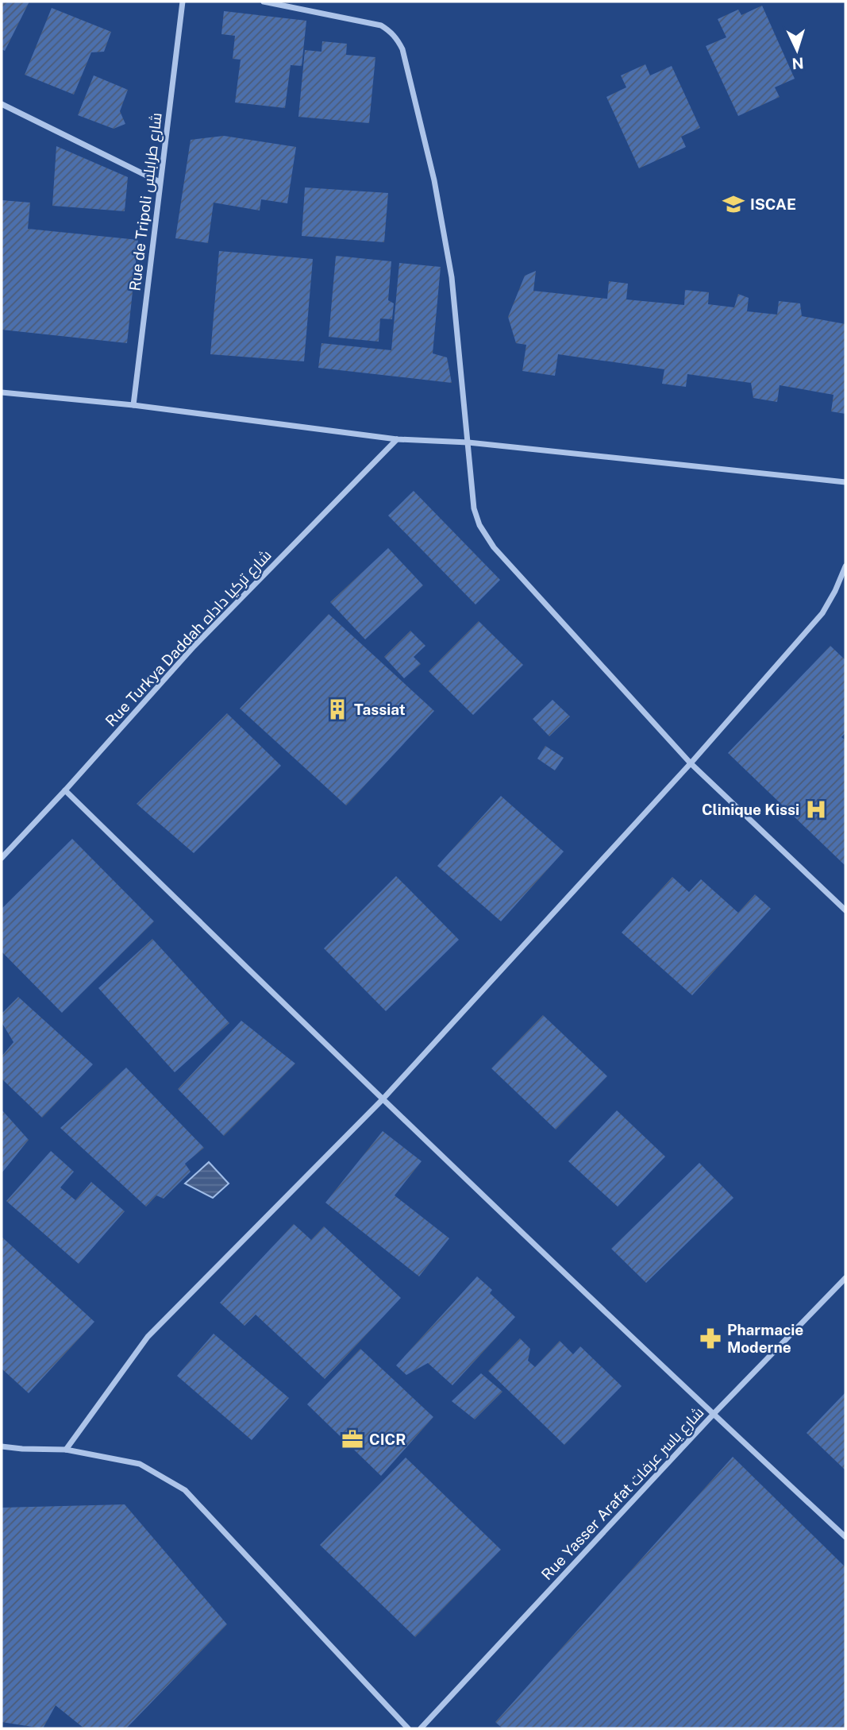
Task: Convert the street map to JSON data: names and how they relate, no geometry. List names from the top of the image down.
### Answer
{
  "streets": {
    "street": ["Rue de Tripoli شارع طرابلس", "Rue Turkya Daddah شارع تركيا داداه", "Rue Yasser Arafat شارع ياسر عرفات"]
  },
  "places": {
    "school or university": ["ISCAE"],
    "building": ["Tassiat"],
    "hospital": ["Clinique Kissi"],
    "pharmacy": ["Pharmacie Moderne"],
    "office": ["CICR"]
  },
  "north": "bottom"
}
